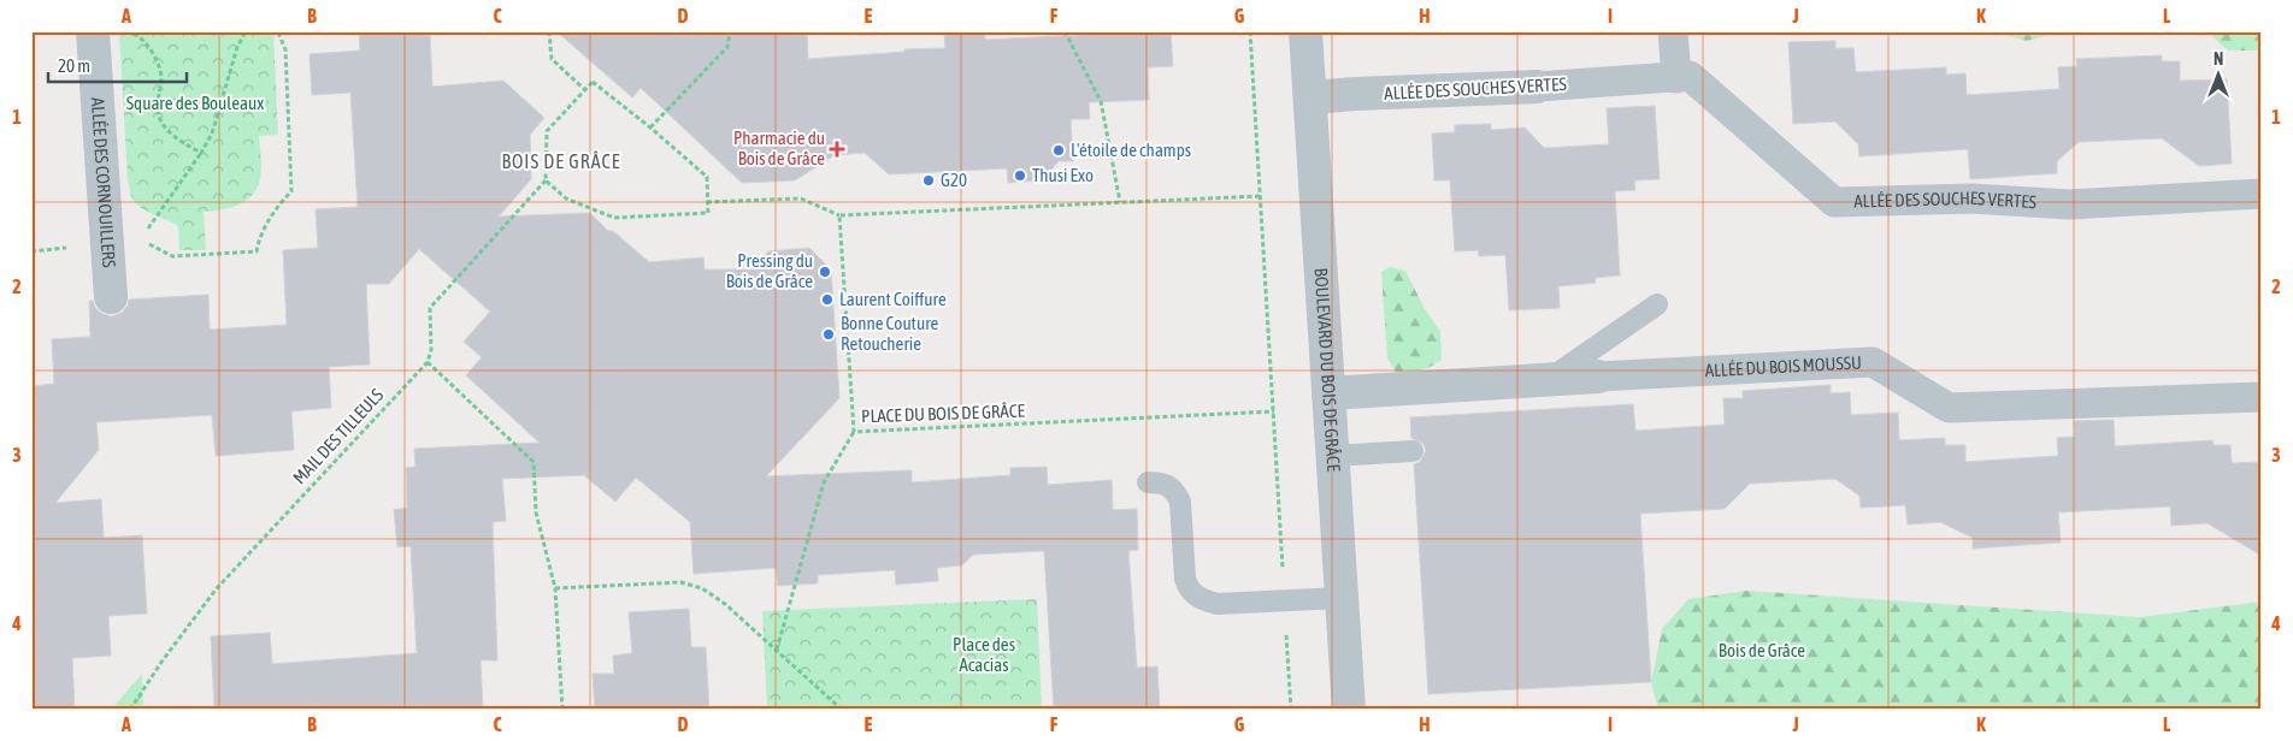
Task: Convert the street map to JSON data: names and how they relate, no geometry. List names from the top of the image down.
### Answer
{
  "streets": {
    "street": [
      "ALLÉE DES SOUCHES VERTES",
      "ALLÉE DES CORNOUILLERS",
      "ALLÉE DU BOIS MOUSSU",
      "BOULEVARD DU BOIS DE GRÂCE"
    ],
    "path": ["PLACE DU BOIS DE GRÂCE", "MAIL DES TILLEULS"]
  },
  "crossings": [
    ["ALLÉE DES SOUCHES VERTES", "BOULEVARD DU BOIS DE GRÂCE"],
    ["ALLÉE DU BOIS MOUSSU", "BOULEVARD DU BOIS DE GRÂCE"]
  ],
  "districts": ["BOIS DE GRÂCE"],
  "parks": ["Square des Bouleaux", "Place des Acacias", "Bois de Grâce"],
  "places": {
    "health": ["Pharmacie du Bois de Grâce"],
    "other": [
      "L'étoile de champs",
      "Thusi Exo",
      "G20",
      "Pressing du Bois de Grâce",
      "Laurent Coiffure",
      "Bonne Couture Retoucherie"
    ]
  },
  "scale_bar": "20 m",
  "north": "top",
  "grid": {
    "columns": [
      "A",
      "B",
      "C",
      "D",
      "E",
      "F",
      "G",
      "H",
      "I",
      "J",
      "K",
      "L"
    ],
    "rows": [
      "1",
      "2",
      "3",
      "4"
    ]
  }
}
